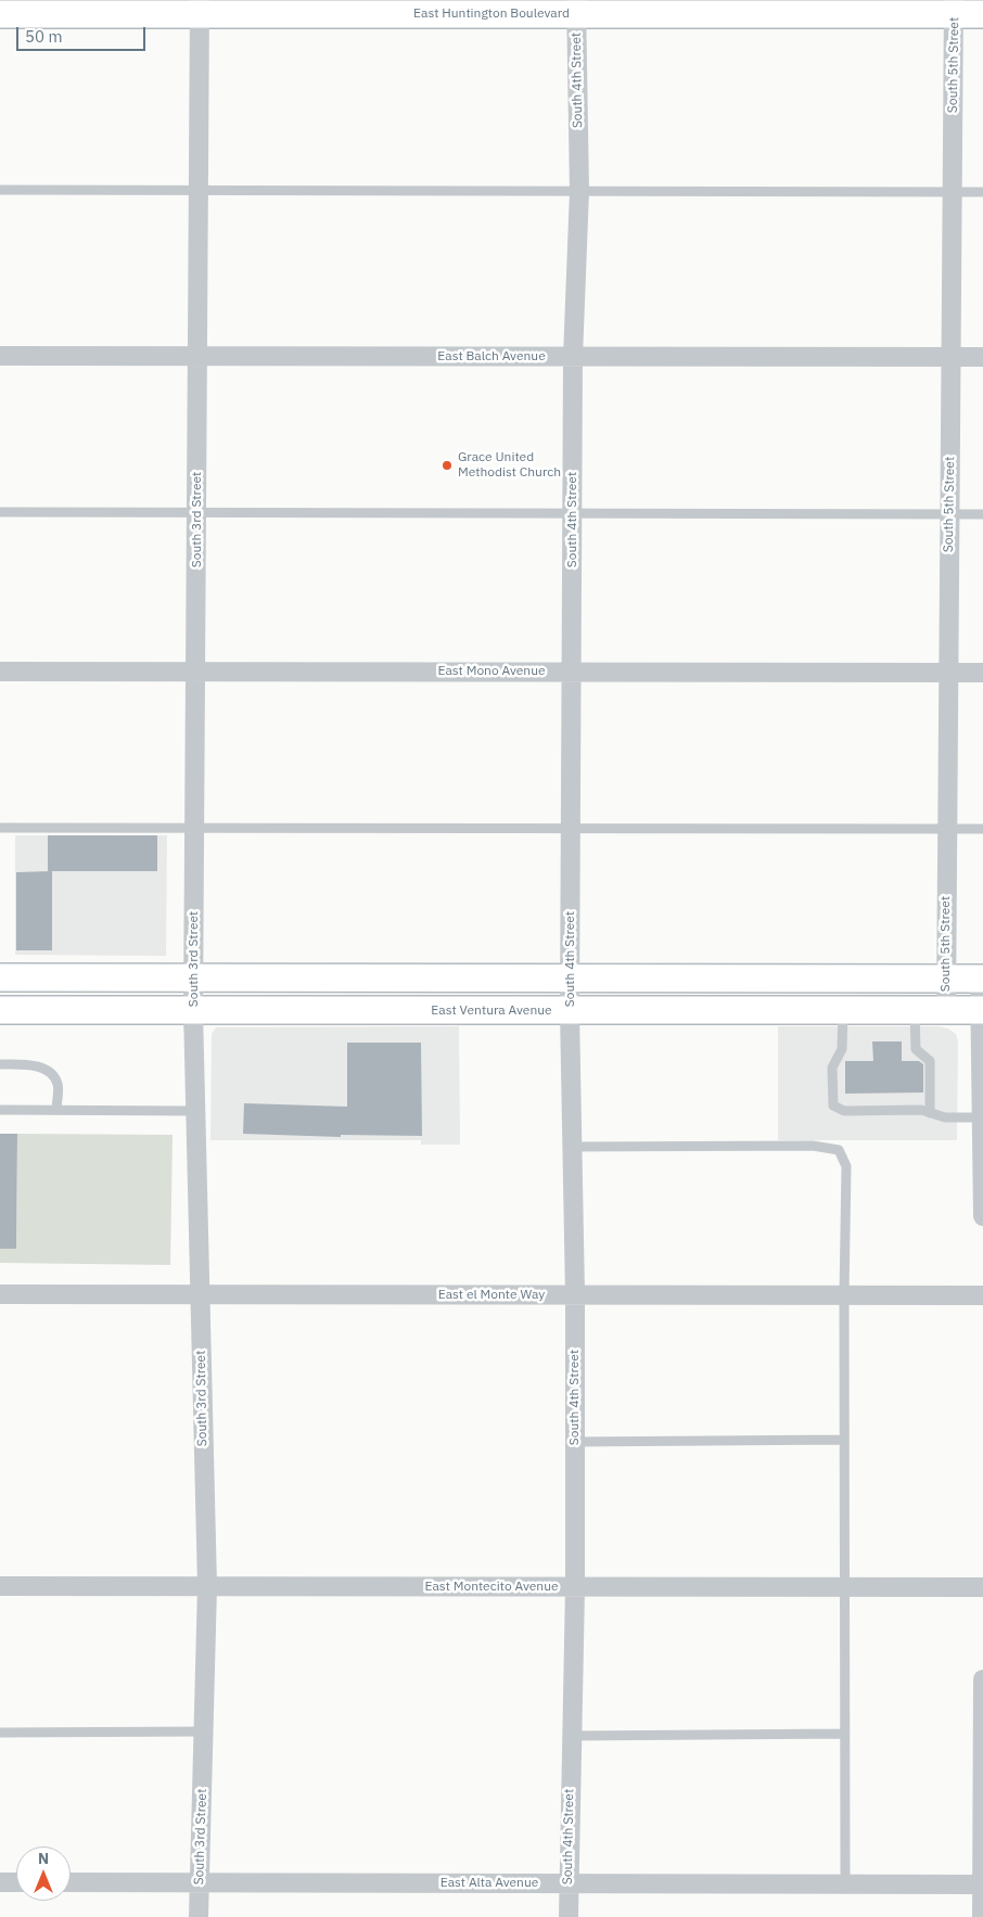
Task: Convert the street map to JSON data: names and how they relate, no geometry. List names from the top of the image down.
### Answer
{
  "streets": {
    "main road": ["East Huntington Boulevard", "East Ventura Avenue"],
    "street": [
      "South 5th Street",
      "South 4th Street",
      "East Balch Avenue",
      "South 3rd Street",
      "East Mono Avenue",
      "East el Monte Way",
      "East Montecito Avenue",
      "East Alta Avenue"
    ]
  },
  "crossings": [
    ["East Huntington Boulevard", "South 5th Street"],
    ["East Huntington Boulevard", "South 4th Street"],
    ["East Huntington Boulevard", "South 3rd Street"],
    ["South 5th Street", "East Balch Avenue"],
    ["South 5th Street", "East Mono Avenue"],
    ["South 5th Street", "East Ventura Avenue"],
    ["South 4th Street", "East Balch Avenue"],
    ["South 4th Street", "East Mono Avenue"],
    ["South 4th Street", "East Ventura Avenue"],
    ["South 4th Street", "East el Monte Way"],
    ["South 4th Street", "East Montecito Avenue"],
    ["South 4th Street", "East Alta Avenue"],
    ["East Balch Avenue", "South 3rd Street"],
    ["South 3rd Street", "East Mono Avenue"],
    ["South 3rd Street", "East Ventura Avenue"],
    ["South 3rd Street", "East el Monte Way"],
    ["South 3rd Street", "East Montecito Avenue"],
    ["South 3rd Street", "East Alta Avenue"]
  ],
  "places": ["Grace United Methodist Church"],
  "scale_bar": "50 m",
  "north": "top"
}
